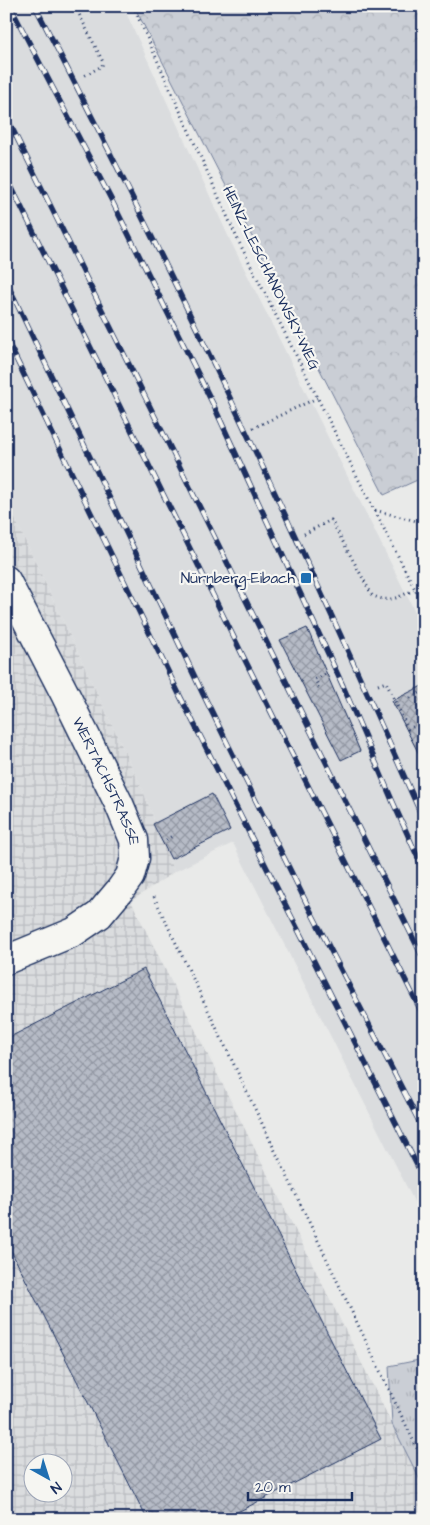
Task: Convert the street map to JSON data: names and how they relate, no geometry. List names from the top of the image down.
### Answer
{
  "streets": {
    "street": ["WERTACHSTRASSE"],
    "path": ["HEINZ-LESCHANOWSKY-WEG"]
  },
  "places": {
    "transit": ["Nürnberg-Eibach"]
  },
  "scale_bar": "20 m",
  "north": "bottom right"
}
